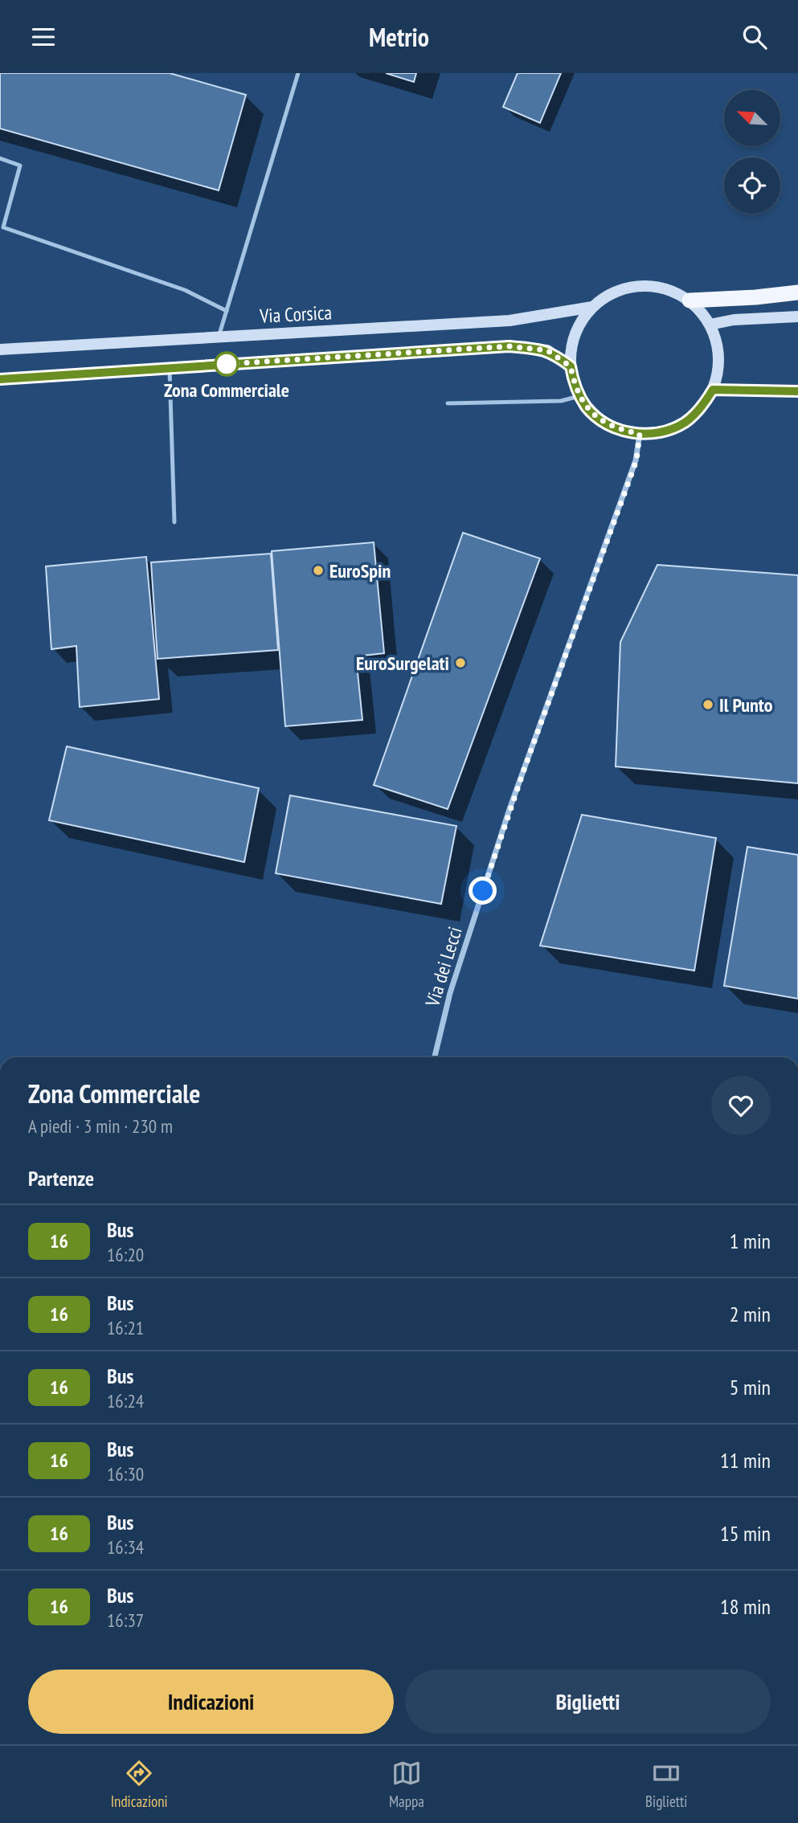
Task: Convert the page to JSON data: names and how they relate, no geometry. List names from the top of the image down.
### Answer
{
  "streets": {
    "main road": ["Via Corsica"],
    "street": ["Via dei Lecci"]
  },
  "crossings": [
    ["Via Corsica", "Via dei Lecci"]
  ],
  "places": [
    "Zona Commerciale",
    "EuroSpin",
    "EuroSurgelati",
    "Il Punto"
  ],
  "lines": ["bus line 16"],
  "north": "top left",
  "page": {
    "header": "Metrio",
    "heading": [
      ["Zona Commerciale", "A piedi · 3 min · 230 m"],
      "Partenze"
    ],
    "list": [
      {
        "mark": "16",
        "name": "Bus",
        "note": "16:20",
        "value": "1 min"
      },
      {
        "mark": "16",
        "name": "Bus",
        "note": "16:21",
        "value": "2 min"
      },
      {
        "mark": "16",
        "name": "Bus",
        "note": "16:24",
        "value": "5 min"
      },
      {
        "mark": "16",
        "name": "Bus",
        "note": "16:30",
        "value": "11 min"
      },
      {
        "mark": "16",
        "name": "Bus",
        "note": "16:34",
        "value": "15 min"
      },
      {
        "mark": "16",
        "name": "Bus",
        "note": "16:37",
        "value": "18 min"
      }
    ],
    "buttons": ["Indicazioni", "Biglietti"],
    "tabs": ["Indicazioni", "Mappa", "Biglietti"]
  }
}
